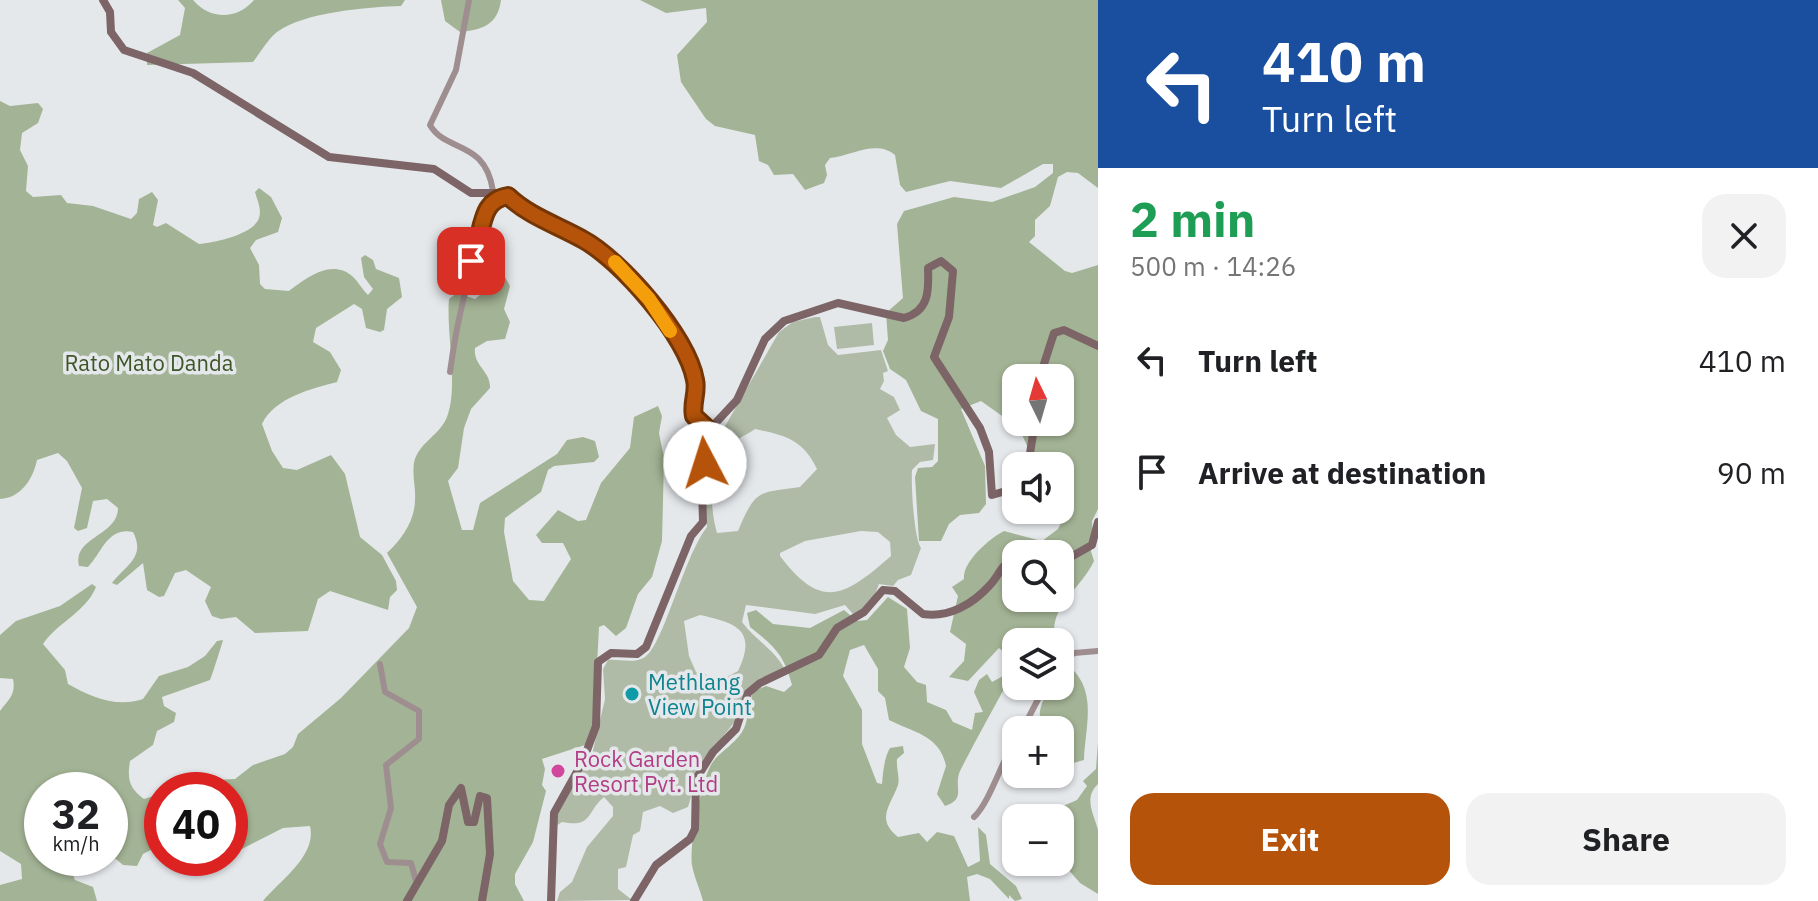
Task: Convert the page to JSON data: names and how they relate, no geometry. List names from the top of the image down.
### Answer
{
  "parks": ["Rato Mato Danda"],
  "places": ["Methlang View Point", "Rock Garden Resort Pvt. Ltd"],
  "north": "top",
  "page": {
    "turn": ["410 m", "Turn left"],
    "heading": ["2 min", "500 m · 14:26"],
    "list": [
      {
        "name": "Turn left",
        "value": "410 m"
      },
      {
        "name": "Arrive at destination",
        "value": "90 m"
      }
    ],
    "map_buttons": ["+", "−"],
    "speed": "32 km/h",
    "limit": "40",
    "buttons": ["Exit", "Share"]
  }
}
